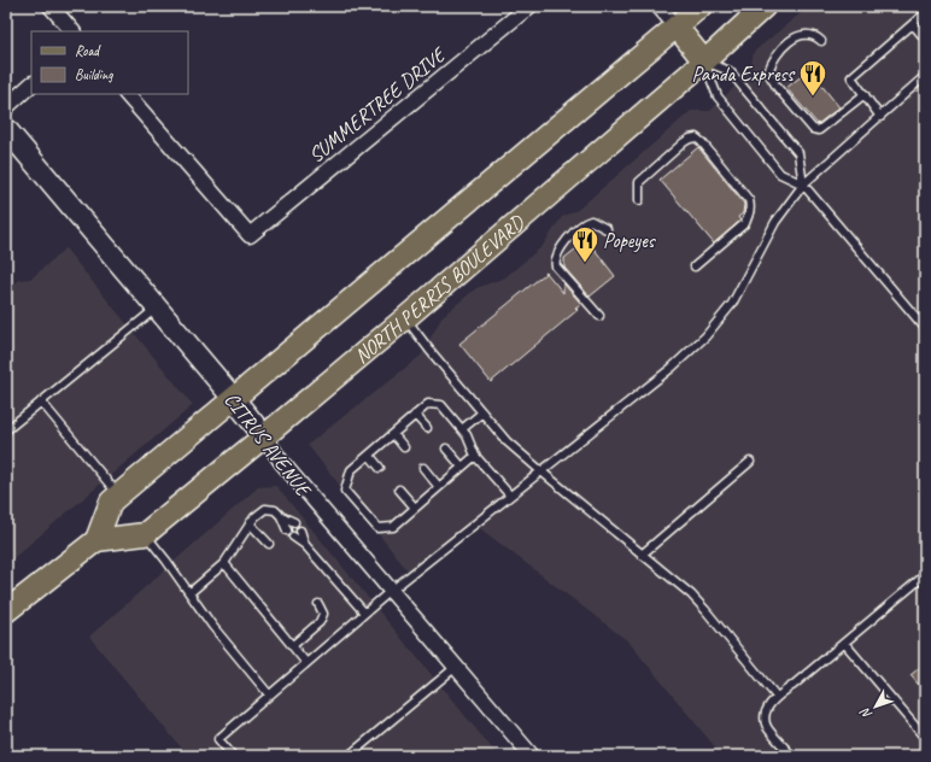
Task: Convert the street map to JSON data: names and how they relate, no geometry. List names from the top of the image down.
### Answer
{
  "streets": {
    "main road": ["NORTH PERRIS BOULEVARD"],
    "street": ["SUMMERTREE DRIVE", "CITRUS AVENUE"]
  },
  "crossings": [
    ["NORTH PERRIS BOULEVARD", "CITRUS AVENUE"]
  ],
  "places": {
    "restaurant": ["Panda Express", "Popeyes"]
  },
  "legend": ["Road", "Building"],
  "north": "bottom left"
}
